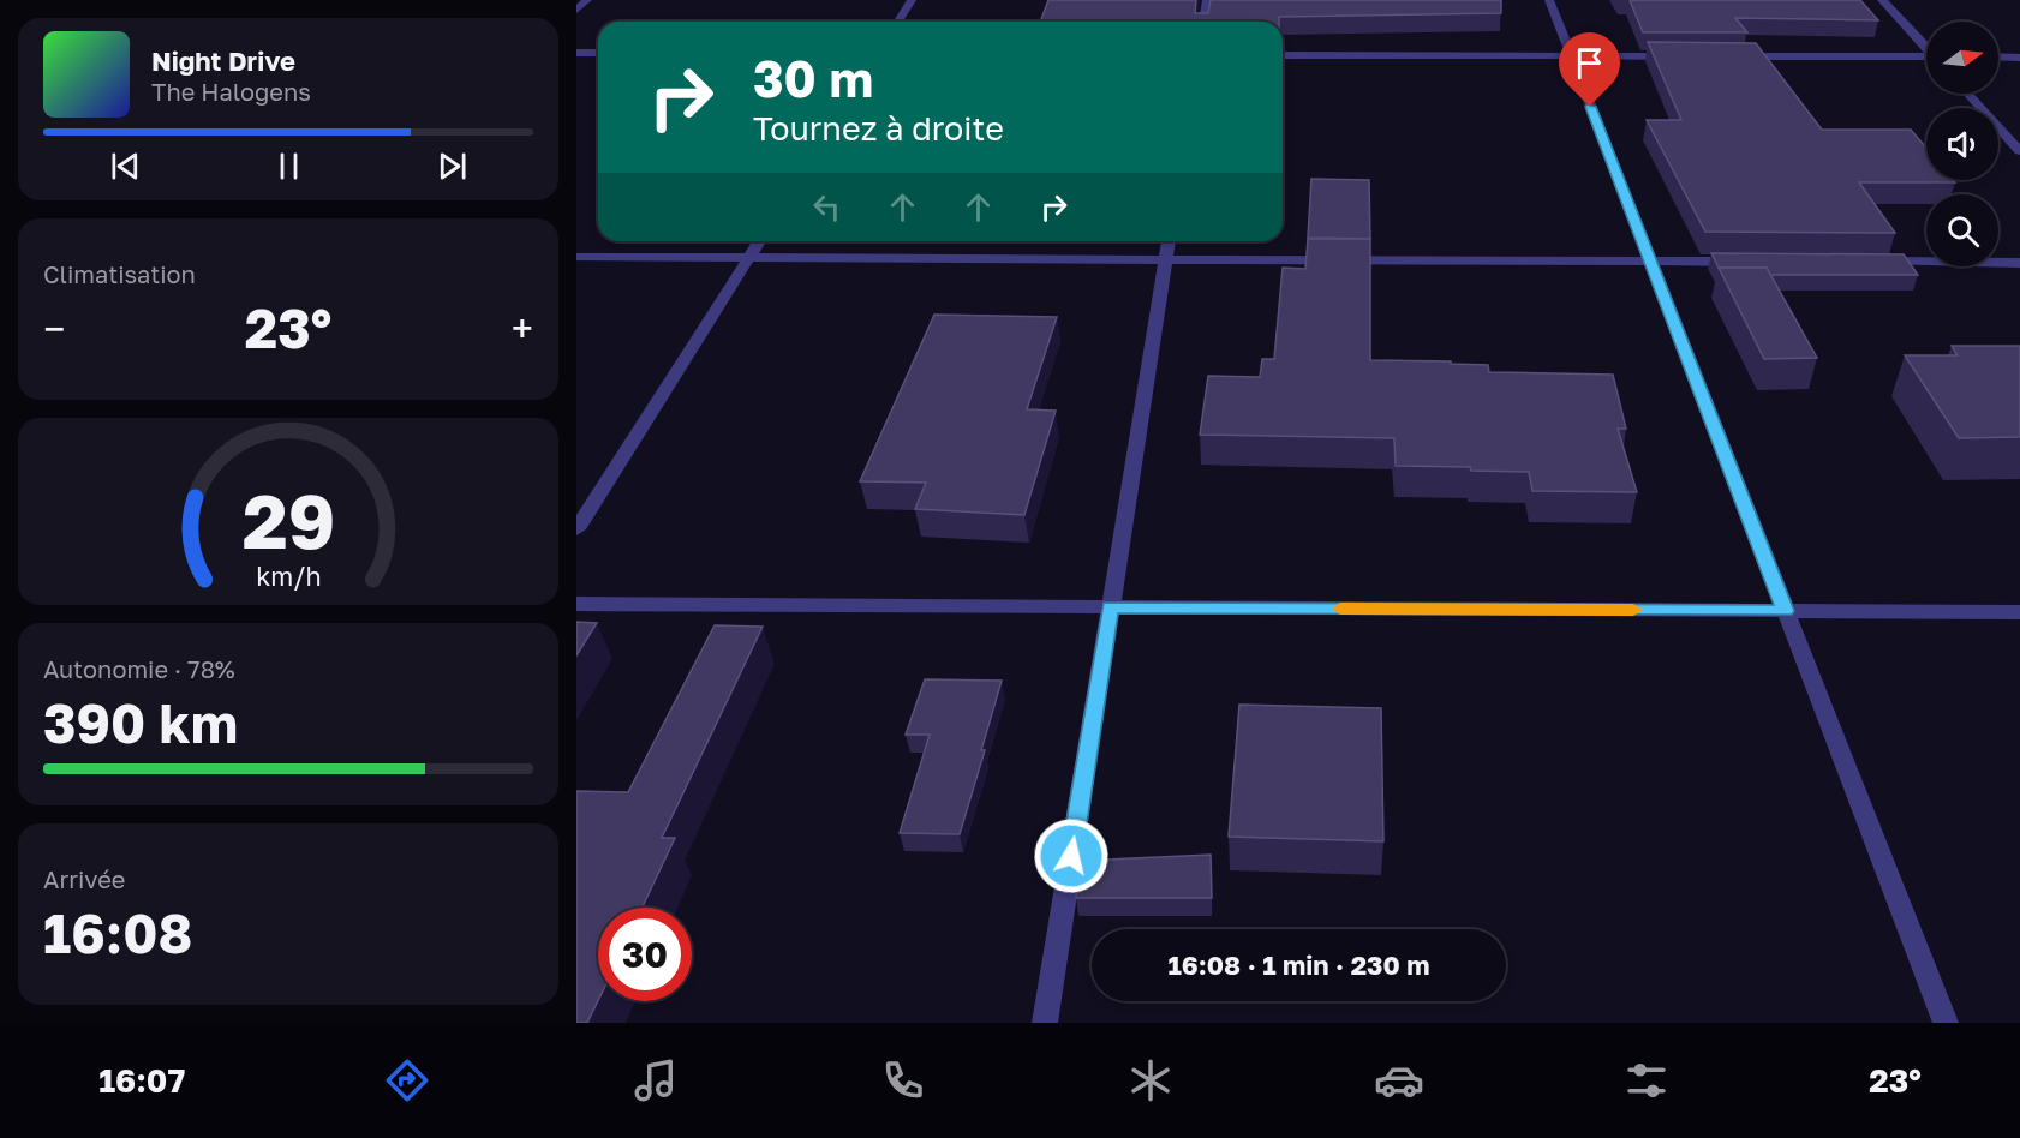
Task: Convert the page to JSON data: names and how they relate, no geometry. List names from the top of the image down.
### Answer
{
  "north": "right",
  "page": {
    "turn": ["30 m", "Tournez à droite"],
    "song": ["Night Drive", "The Halogens"],
    "tile": [
      "Climatisation",
      ["Autonomie · 78%", "390 km"],
      ["Arrivée", "16:08"]
    ],
    "heat": ["−", "23°", "+"],
    "limit": "30",
    "trip": "16:08 · 1 min · 230 m",
    "tabs": ["16:07", "23°"],
    "gauge": ["29", "km/h"]
  }
}
